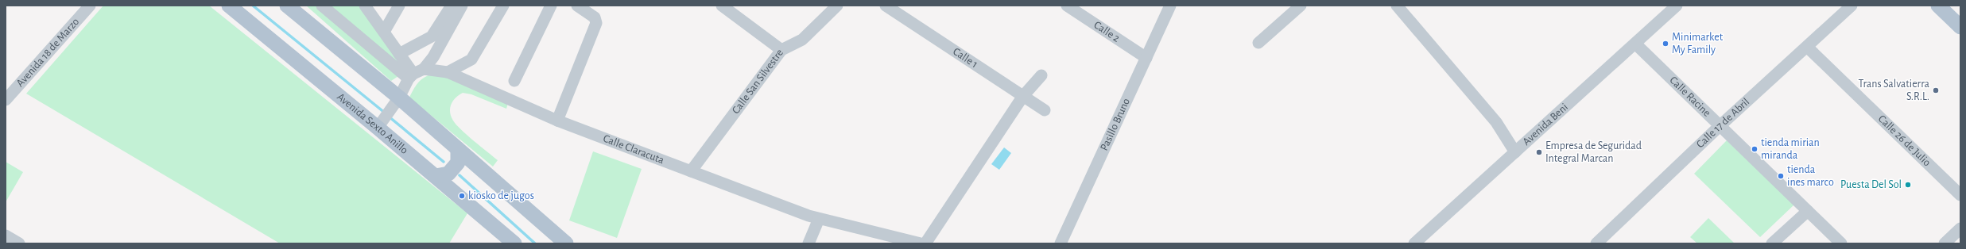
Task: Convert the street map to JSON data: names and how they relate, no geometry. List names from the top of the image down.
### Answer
{
  "streets": {
    "main road": ["Avenida Sexto Anillo"],
    "street": [
      "Calle 2",
      "Avenida 18 de Marzo",
      "Calle 1",
      "Calle San Silvestre",
      "Calle Racine",
      "Calle 17 de Abril",
      "Pasillo Bruno",
      "Avenida Beni",
      "Calle 26 de Julio",
      "Calle Claracuta"
    ]
  },
  "crossings": [
    ["Calle 2", "Pasillo Bruno"],
    ["Calle San Silvestre", "Calle Claracuta"],
    ["Calle Racine", "Calle 17 de Abril"],
    ["Calle Racine", "Avenida Beni"],
    ["Calle 17 de Abril", "Calle 26 de Julio"]
  ],
  "places": [
    "Minimarket My Family",
    "Trans Salvatierra S.R.L.",
    "tienda mirian miranda",
    "Empresa de Seguridad Integral Marcan",
    "tienda ines marco",
    "Puesta Del Sol",
    "kiosko de jugos"
  ]
}
